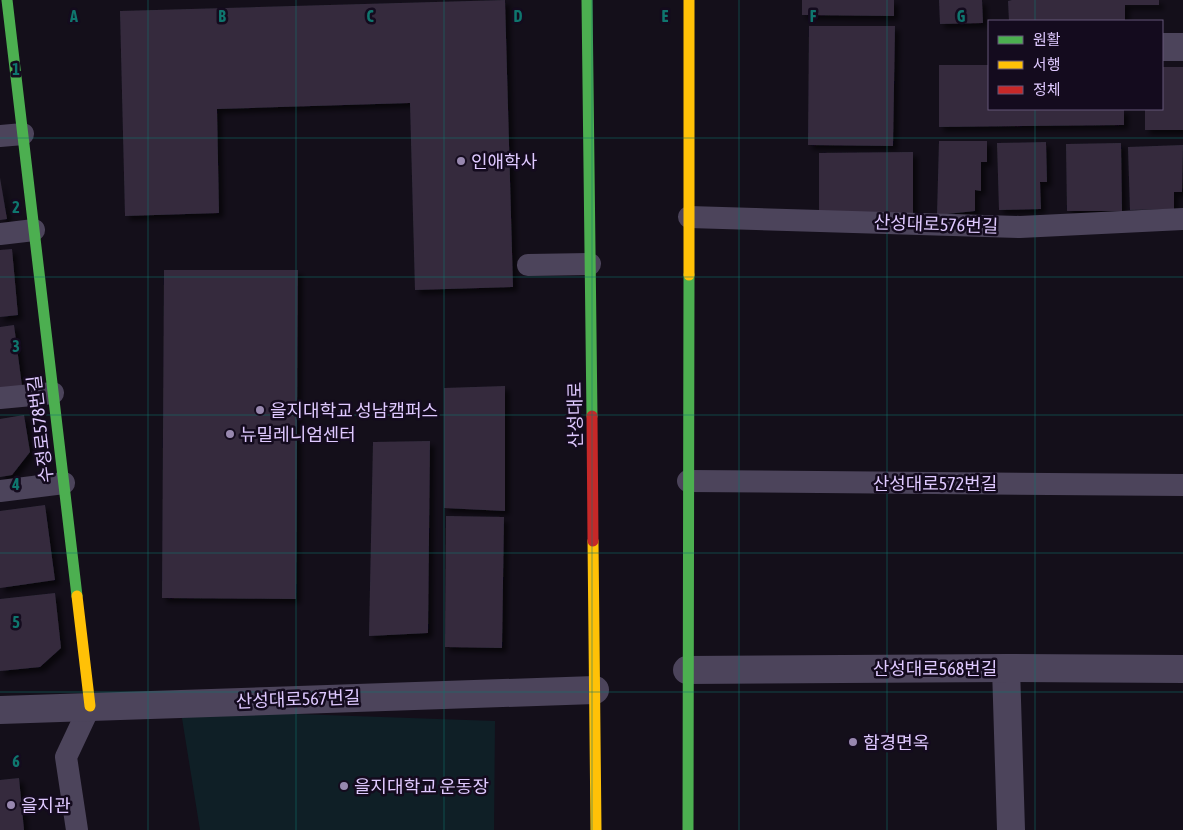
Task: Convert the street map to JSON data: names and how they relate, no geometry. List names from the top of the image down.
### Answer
{
  "streets": {
    "main road": ["산성대로", "수정로578번길"],
    "street": ["산성대로568번길", "산성대로567번길"],
    "lane": ["산성대로576번길", "산성대로572번길"]
  },
  "crossings": [
    ["산성대로", "산성대로567번길"],
    ["수정로578번길", "산성대로567번길"]
  ],
  "places": [
    "인애학사",
    "을지대학교 성남캠퍼스",
    "뉴밀레니엄센터",
    "함경면옥",
    "을지대학교 운동장",
    "을지관"
  ],
  "legend": ["원활", "서행", "정체"],
  "grid": {
    "columns": [
      "A",
      "B",
      "C",
      "D",
      "E",
      "F",
      "G"
    ],
    "rows": [
      "1",
      "2",
      "3",
      "4",
      "5",
      "6"
    ]
  }
}
